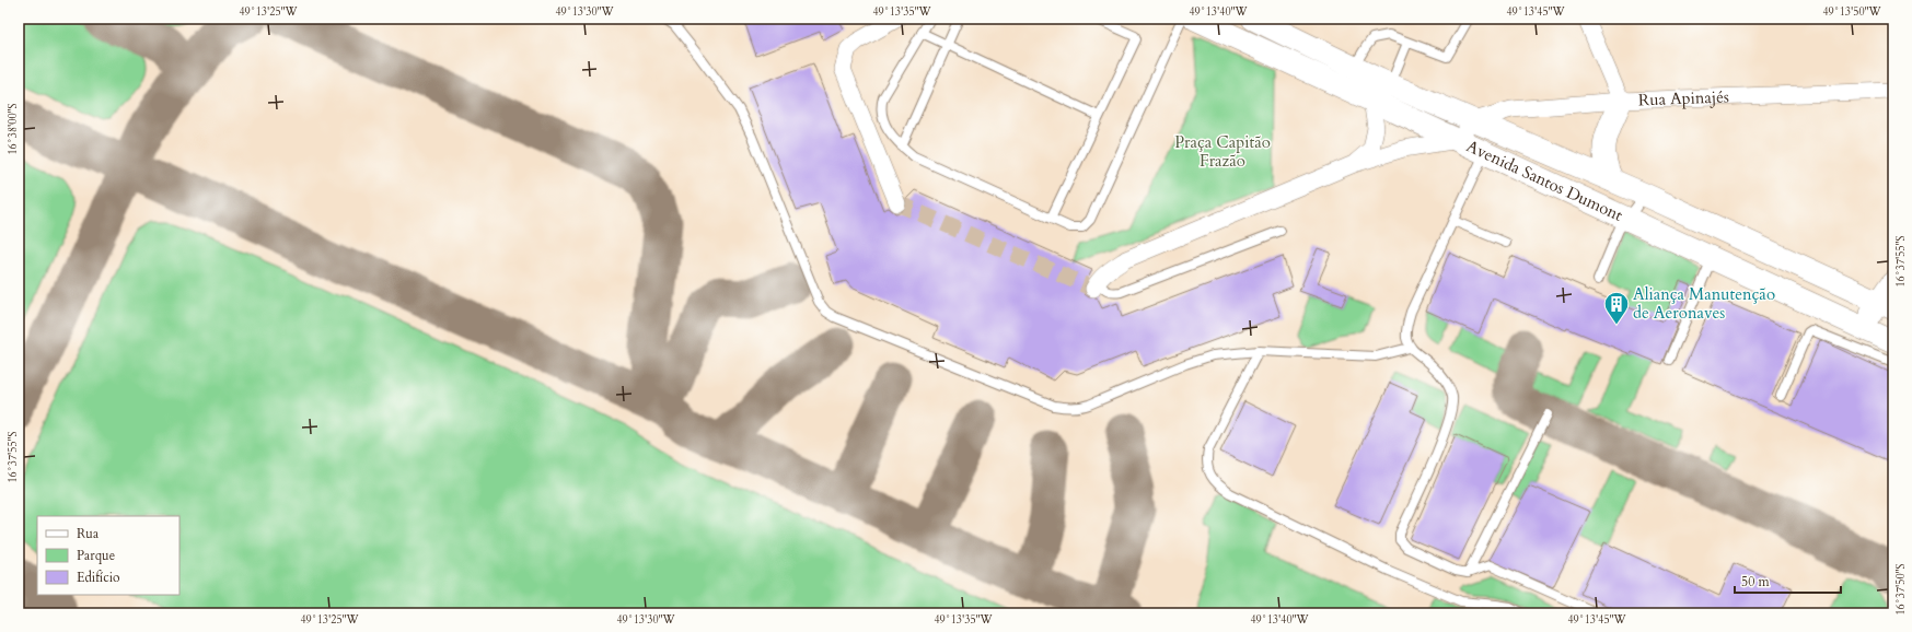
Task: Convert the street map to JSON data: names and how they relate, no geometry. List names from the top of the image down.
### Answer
{
  "streets": {
    "main road": ["Avenida Santos Dumont"],
    "street": ["Rua Apinajés"]
  },
  "crossings": [
    ["Rua Apinajés", "Avenida Santos Dumont"]
  ],
  "parks": ["Praça Capitão Frazão"],
  "places": {
    "building": ["Aliança Manutenção de Aeronaves"]
  },
  "legend": ["Rua", "Parque", "Edifício"],
  "scale_bar": "50 m",
  "coordinates": [
    "49°13'25\"W",
    "49°13'30\"W",
    "49°13'35\"W",
    "49°13'40\"W",
    "49°13'45\"W",
    "49°13'50\"W",
    "16°38'00\"S",
    "16°37'55\"S",
    "16°37'50\"S"
  ]
}
